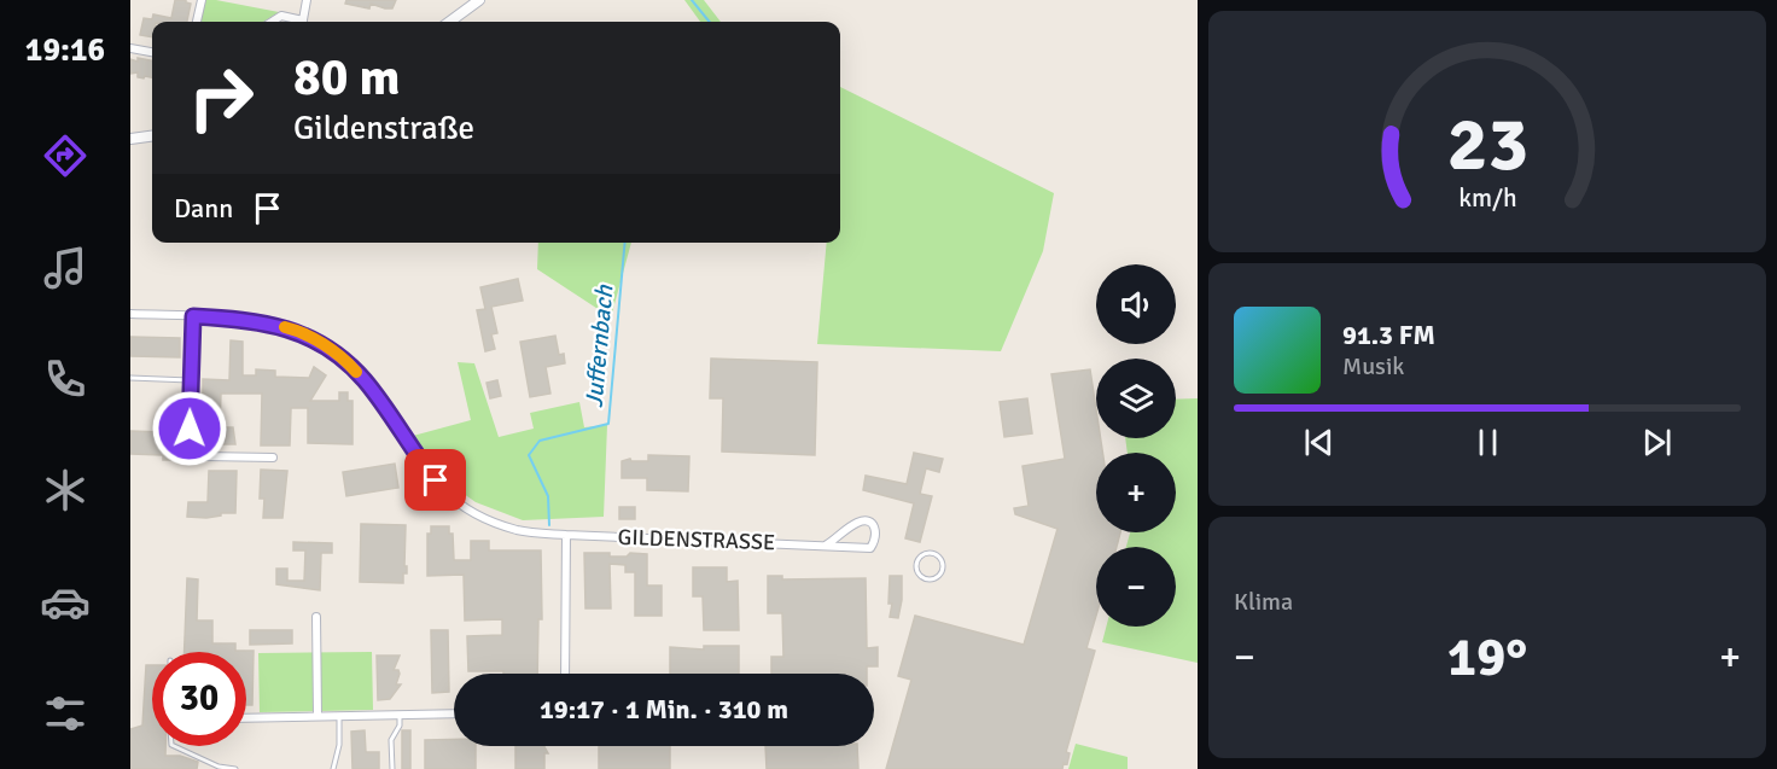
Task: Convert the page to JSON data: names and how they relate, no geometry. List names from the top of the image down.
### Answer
{
  "streets": {
    "street": ["GILDENSTRASSE"]
  },
  "water": ["Juffernbach"],
  "page": {
    "tabs": "19:16",
    "turn": ["80 m", "Gildenstraße"],
    "then": "Dann",
    "map_buttons": ["+", "−"],
    "song": ["91.3 FM", "Musik"],
    "tile": "Klima",
    "heat": ["−", "19°", "+"],
    "limit": "30",
    "trip": "19:17 · 1 Min. · 310 m",
    "gauge": ["23", "km/h"]
  }
}
